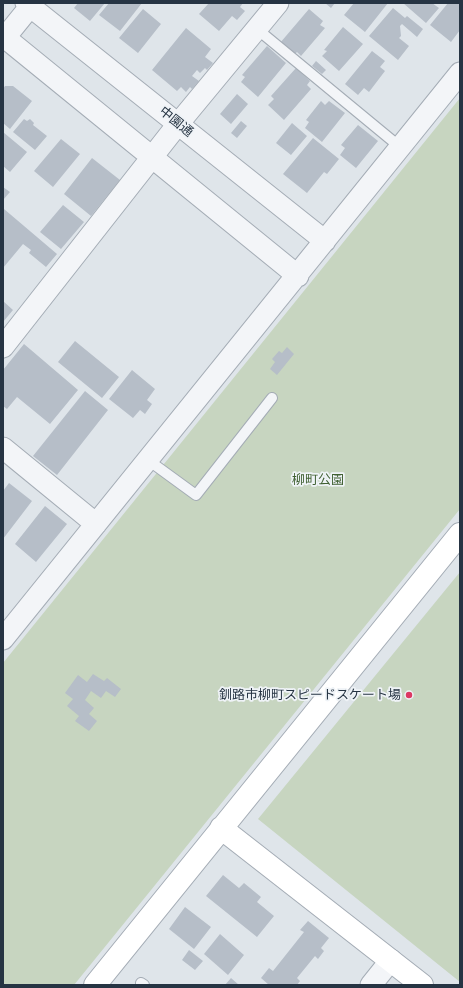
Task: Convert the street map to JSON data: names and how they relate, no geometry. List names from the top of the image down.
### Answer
{
  "streets": {
    "street": ["中園通"]
  },
  "parks": ["柳町公園"],
  "places": ["釧路市柳町スピードスケート場"]
}
